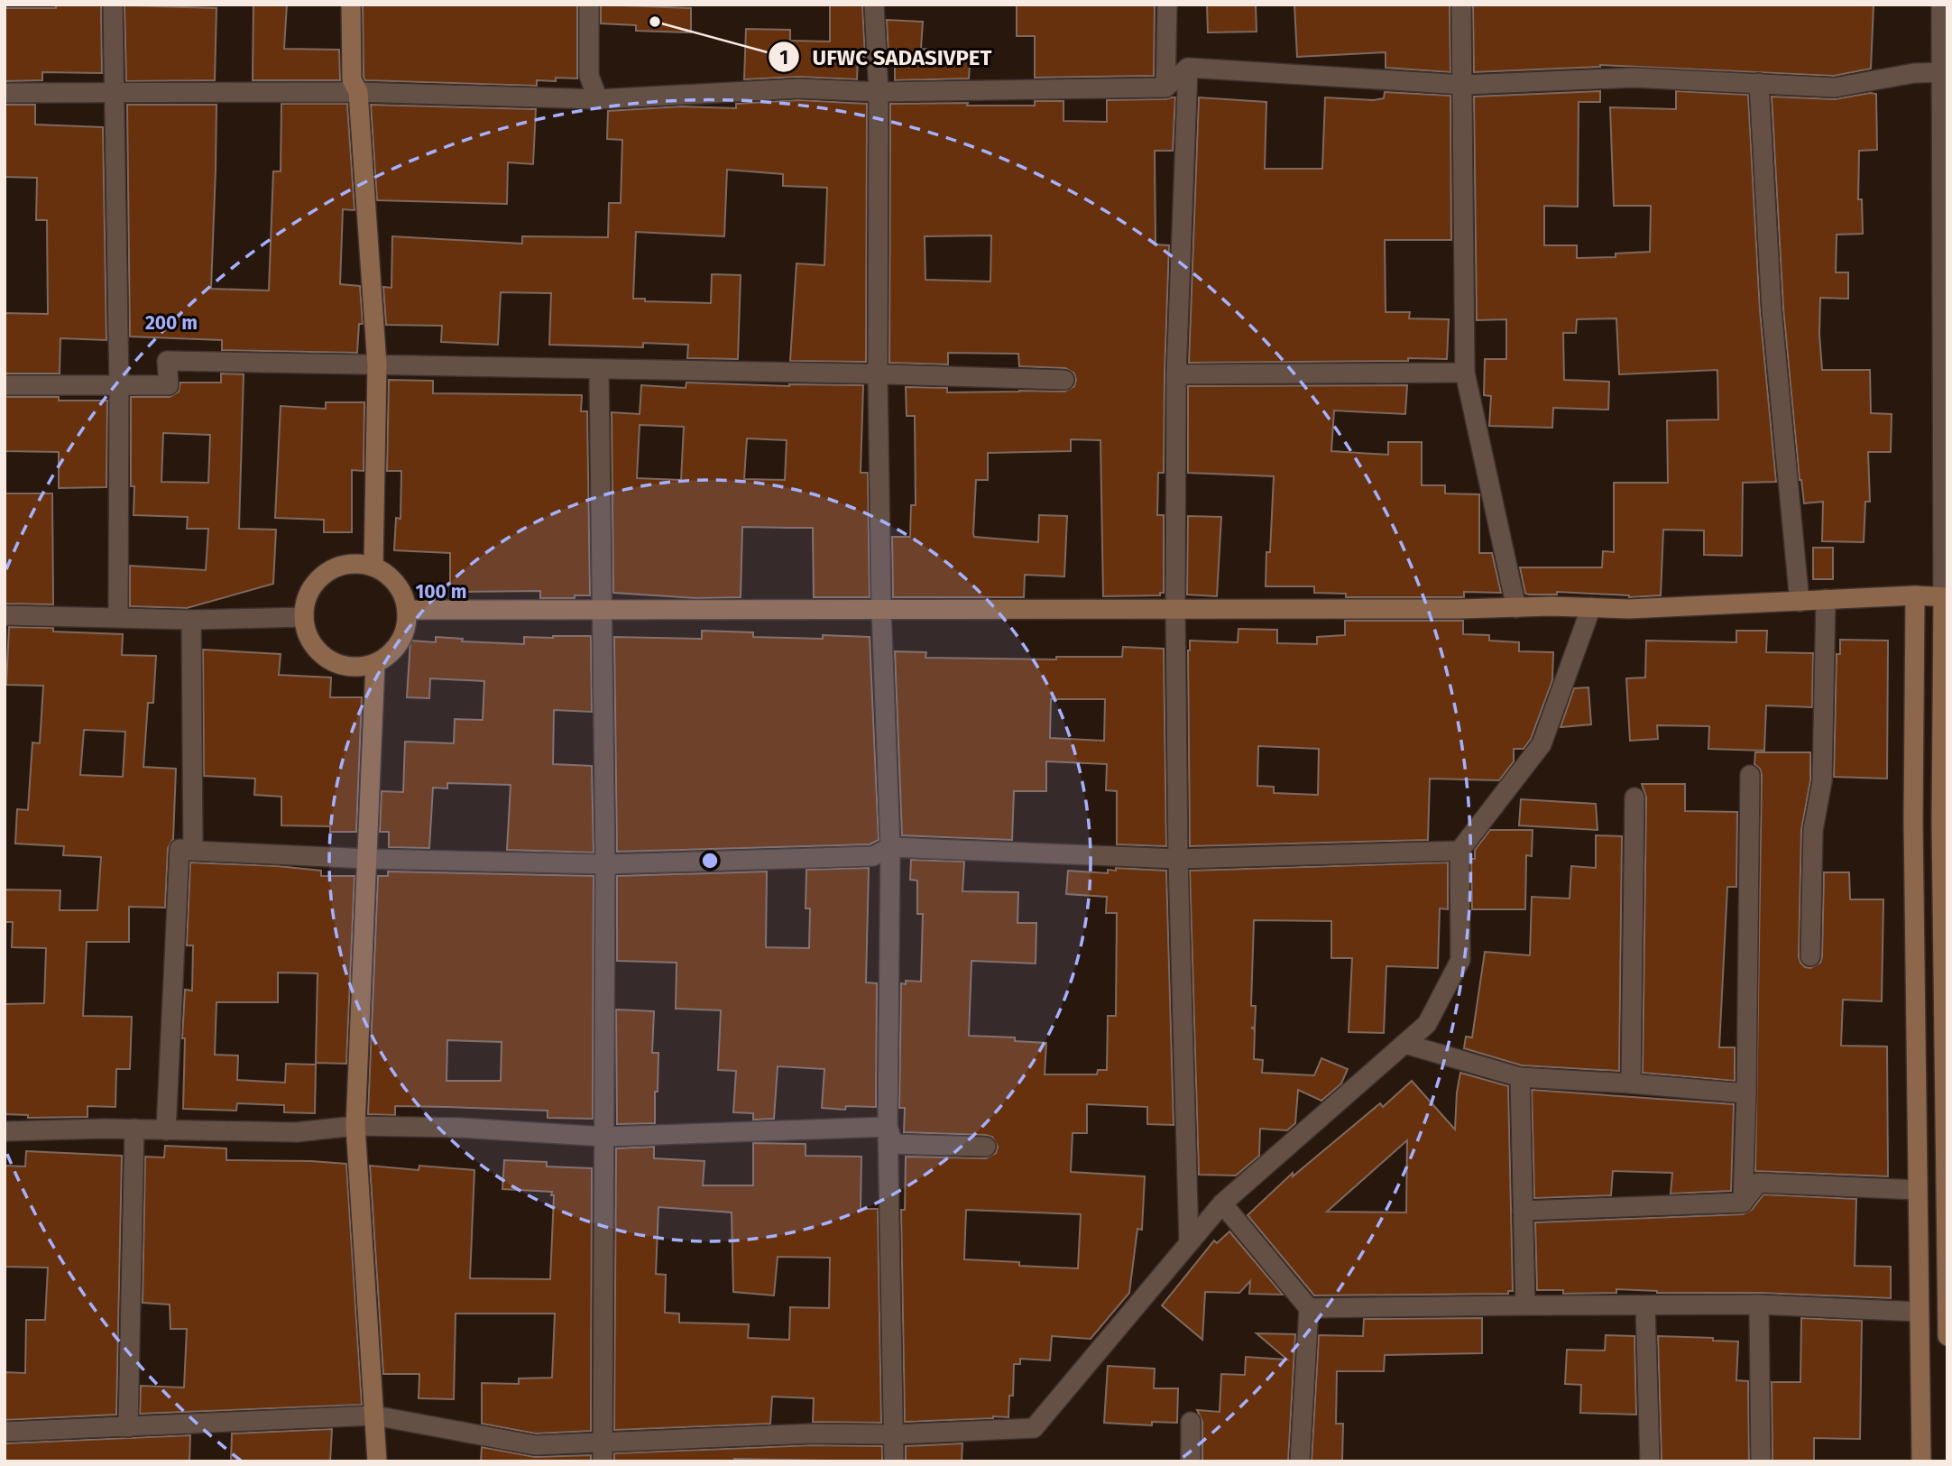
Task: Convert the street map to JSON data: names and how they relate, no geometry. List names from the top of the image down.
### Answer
{
  "places": ["UFWC SADASIVPET"],
  "rings": ["200 m", "100 m"]
}
